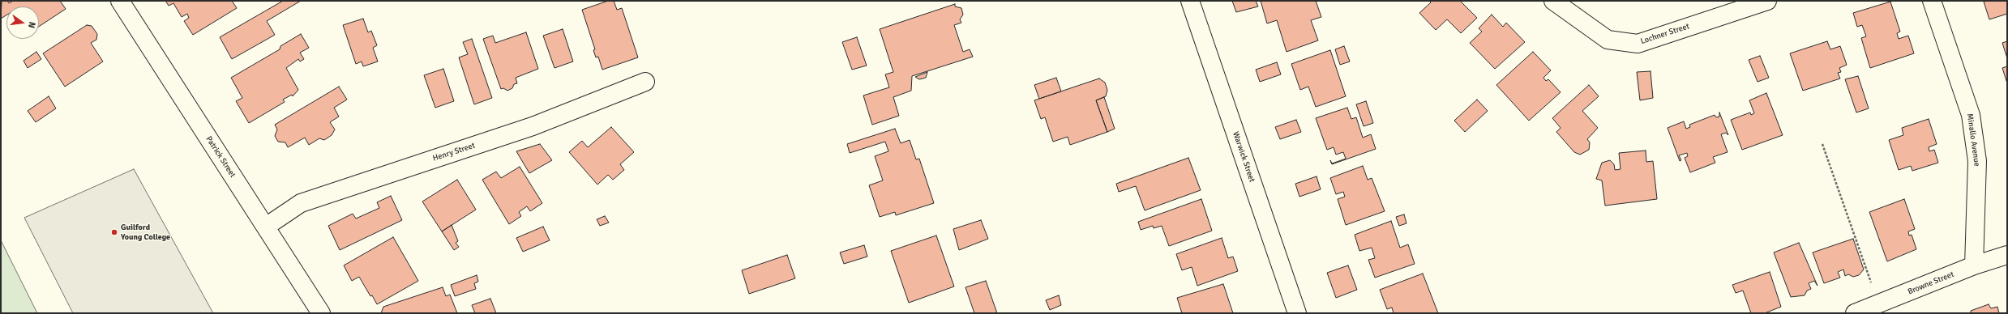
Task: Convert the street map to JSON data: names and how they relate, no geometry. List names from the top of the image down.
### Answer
{
  "streets": {
    "street": [
      "Lochner Street",
      "Minallo Avenue",
      "Henry Street",
      "Patrick Street",
      "Warwick Street",
      "Browne Street"
    ]
  },
  "crossings": [
    ["Minallo Avenue", "Browne Street"],
    ["Henry Street", "Patrick Street"]
  ],
  "places": ["Guilford Young College"],
  "north": "right"
}
